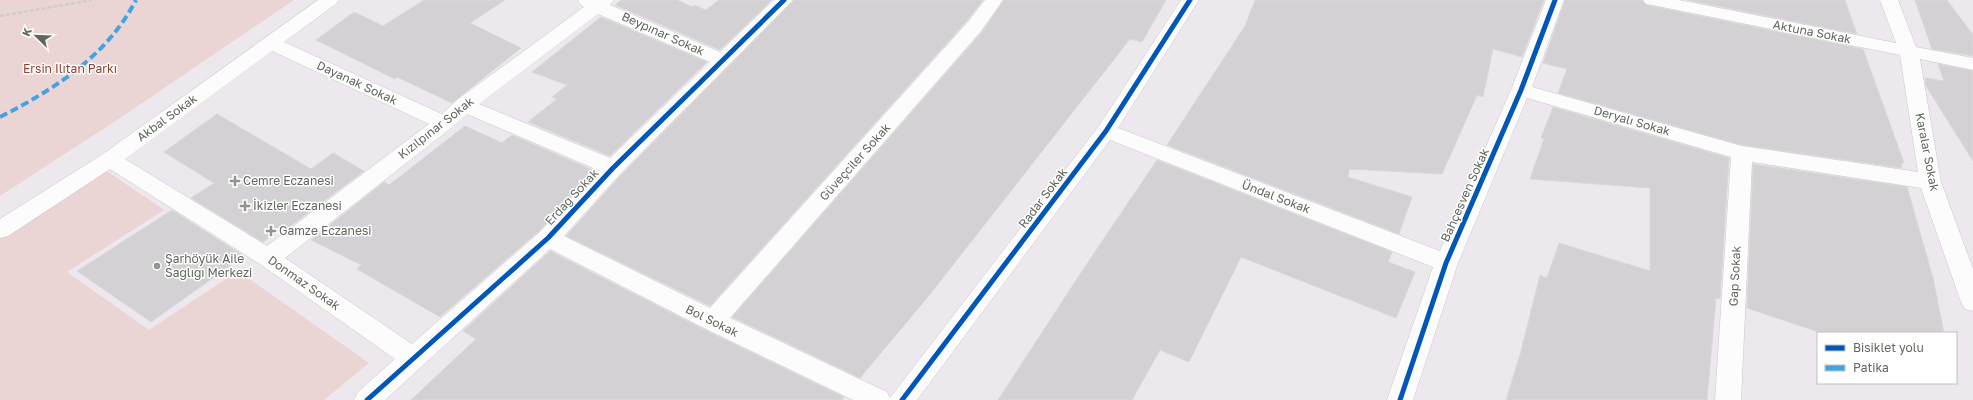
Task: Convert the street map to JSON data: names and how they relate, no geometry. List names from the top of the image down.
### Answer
{
  "streets": {
    "street": [
      "Aktuna Sokak",
      "Beypınar Sokak",
      "Dayanak Sokak",
      "Akbal Sokak",
      "Deryalı Sokak",
      "Kızılpınar Sokak",
      "Karalar Sokak",
      "Güveçciler Sokak",
      "Bahçesven Sokak",
      "Erdağ Sokak",
      "Ündal Sokak",
      "Radar Sokak",
      "Gap Sokak",
      "Donmaz Sokak",
      "Bol Sokak"
    ]
  },
  "crossings": [
    ["Aktuna Sokak", "Karalar Sokak"],
    ["Beypınar Sokak", "Kızılpınar Sokak"],
    ["Beypınar Sokak", "Erdağ Sokak"],
    ["Dayanak Sokak", "Akbal Sokak"],
    ["Dayanak Sokak", "Kızılpınar Sokak"],
    ["Akbal Sokak", "Donmaz Sokak"],
    ["Deryalı Sokak", "Karalar Sokak"],
    ["Deryalı Sokak", "Bahçesven Sokak"],
    ["Deryalı Sokak", "Gap Sokak"],
    ["Kızılpınar Sokak", "Donmaz Sokak"],
    ["Güveçciler Sokak", "Bol Sokak"],
    ["Bahçesven Sokak", "Ündal Sokak"],
    ["Erdağ Sokak", "Donmaz Sokak"],
    ["Erdağ Sokak", "Bol Sokak"],
    ["Ündal Sokak", "Radar Sokak"]
  ],
  "parks": ["Ersin Ilıtan Parkı"],
  "places": {
    "health": ["Cemre Eczanesi", "İkizler Eczanesi", "Gamze Eczanesi"],
    "other": ["Şarhöyük Aile Sağlığı Merkezi"]
  },
  "legend": ["Bisiklet yolu", "Patika"],
  "north": "top left"
}
